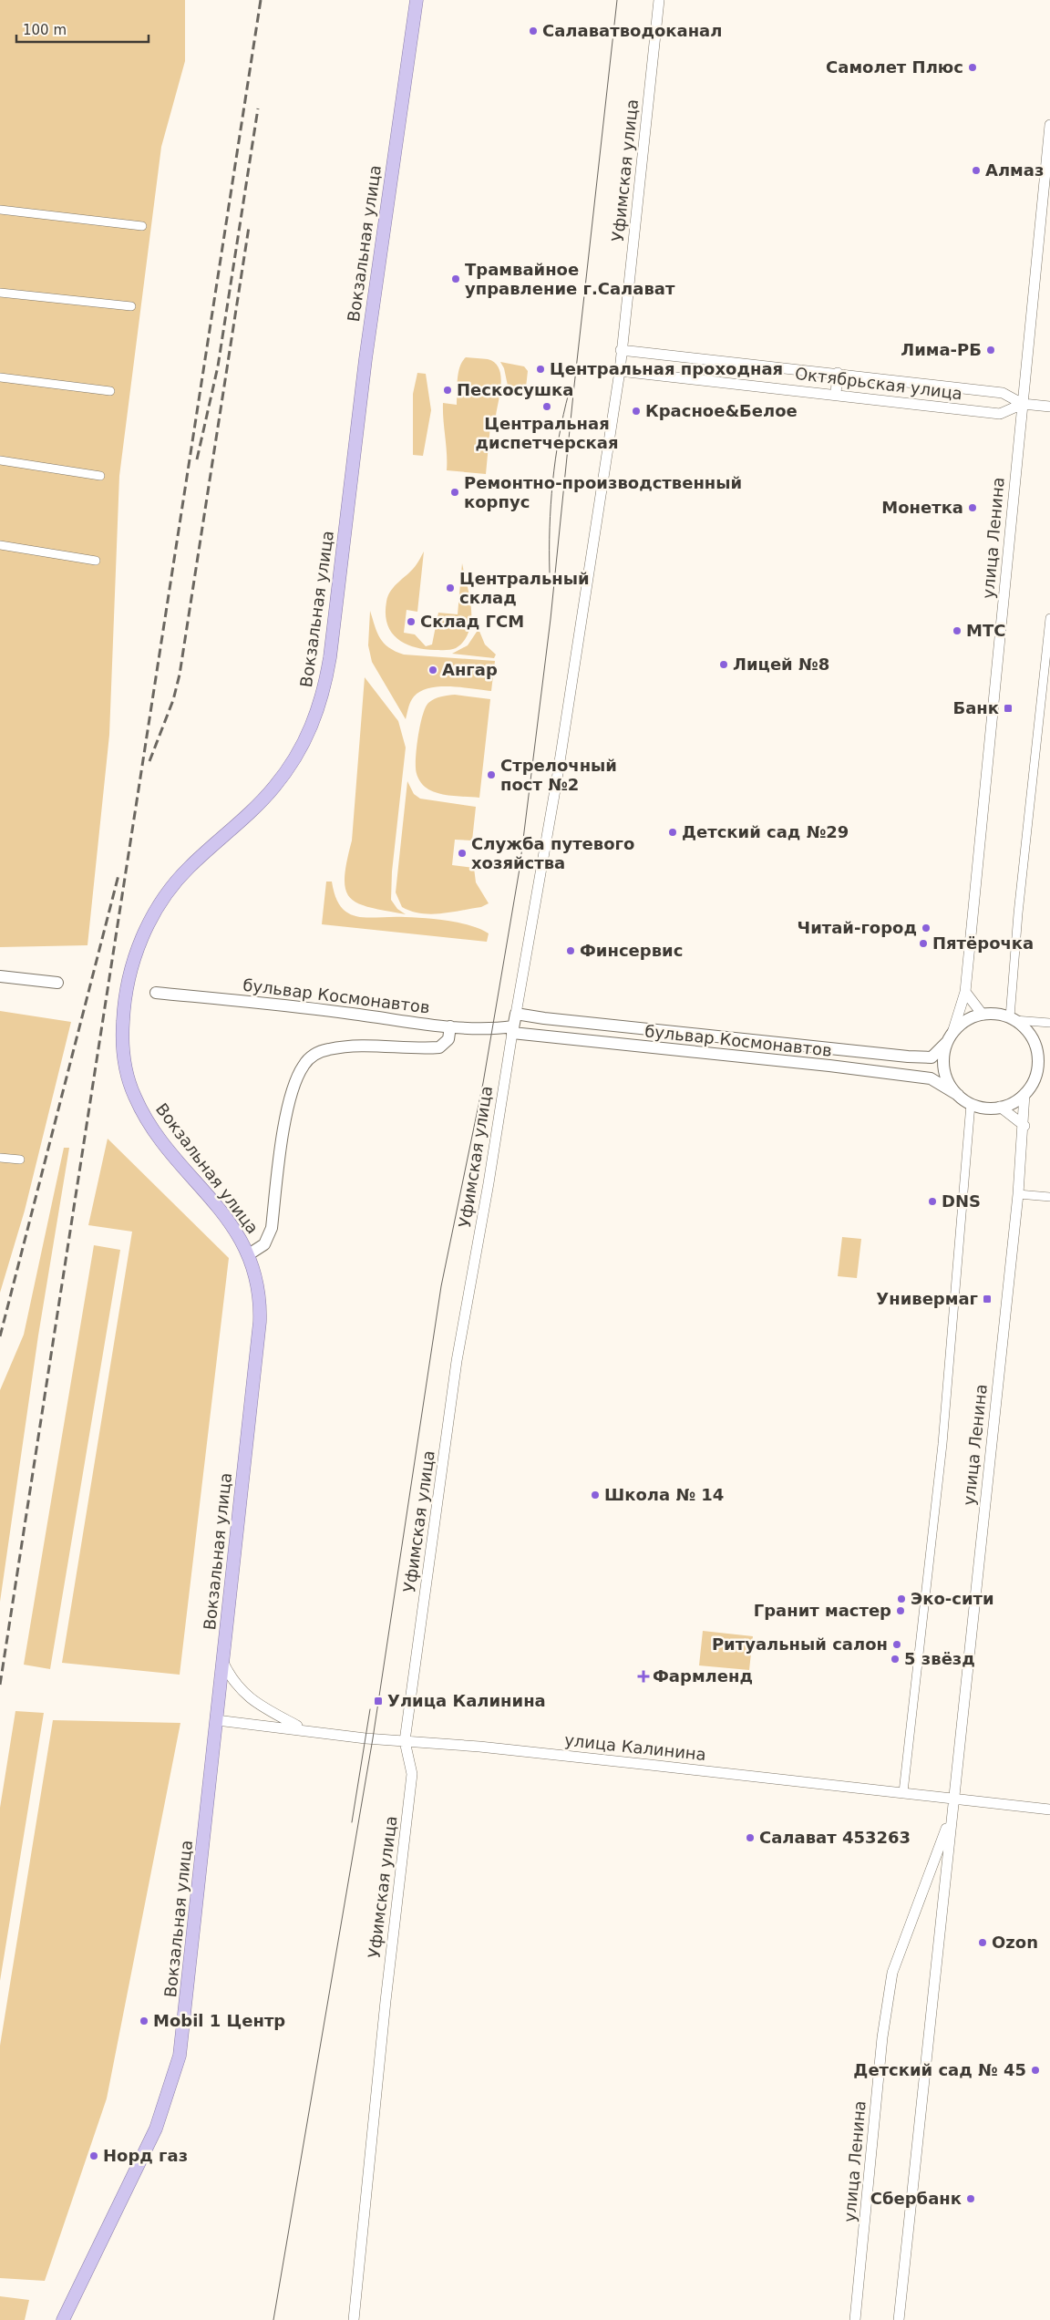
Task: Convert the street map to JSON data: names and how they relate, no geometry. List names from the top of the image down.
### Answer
{
  "streets": {
    "main road": [
      "Уфимская улица",
      "Вокзальная улица",
      "улица Ленина",
      "бульвар Космонавтов"
    ],
    "street": ["Октябрьская улица", "улица Калинина"]
  },
  "crossings": [
    ["Уфимская улица", "Октябрьская улица"],
    ["Уфимская улица", "бульвар Космонавтов"],
    ["Уфимская улица", "улица Калинина"],
    ["Вокзальная улица", "улица Калинина"],
    ["Октябрьская улица", "улица Ленина"],
    ["улица Ленина", "бульвар Космонавтов"],
    ["улица Ленина", "улица Калинина"]
  ],
  "places": {
    "other": [
      "Салаватводоканал",
      "Самолет Плюс",
      "Алмаз",
      "Трамвайное управление г.Салават",
      "Лима-РБ",
      "Центральная проходная",
      "Пескосушка",
      "Центральная диспетчерская",
      "Красное&Белое",
      "Ремонтно-производственный корпус",
      "Монетка",
      "Центральный склад",
      "Склад ГСМ",
      "МТС",
      "Лицей №8",
      "Ангар",
      "Стрелочный пост №2",
      "Детский сад №29",
      "Служба путевого хозяйства",
      "Читай-город",
      "Пятёрочка",
      "Финсервис",
      "DNS",
      "Школа № 14",
      "Эко-сити",
      "Гранит мастер",
      "Ритуальный салон",
      "5 звёзд",
      "Салават 453263",
      "Ozon",
      "Mobil 1 Центр",
      "Детский сад № 45",
      "Норд газ",
      "Сбербанк"
    ],
    "transit": ["Банк", "Универмаг", "Улица Калинина"],
    "health": ["Фармленд"]
  },
  "scale_bar": "100 m"
}
